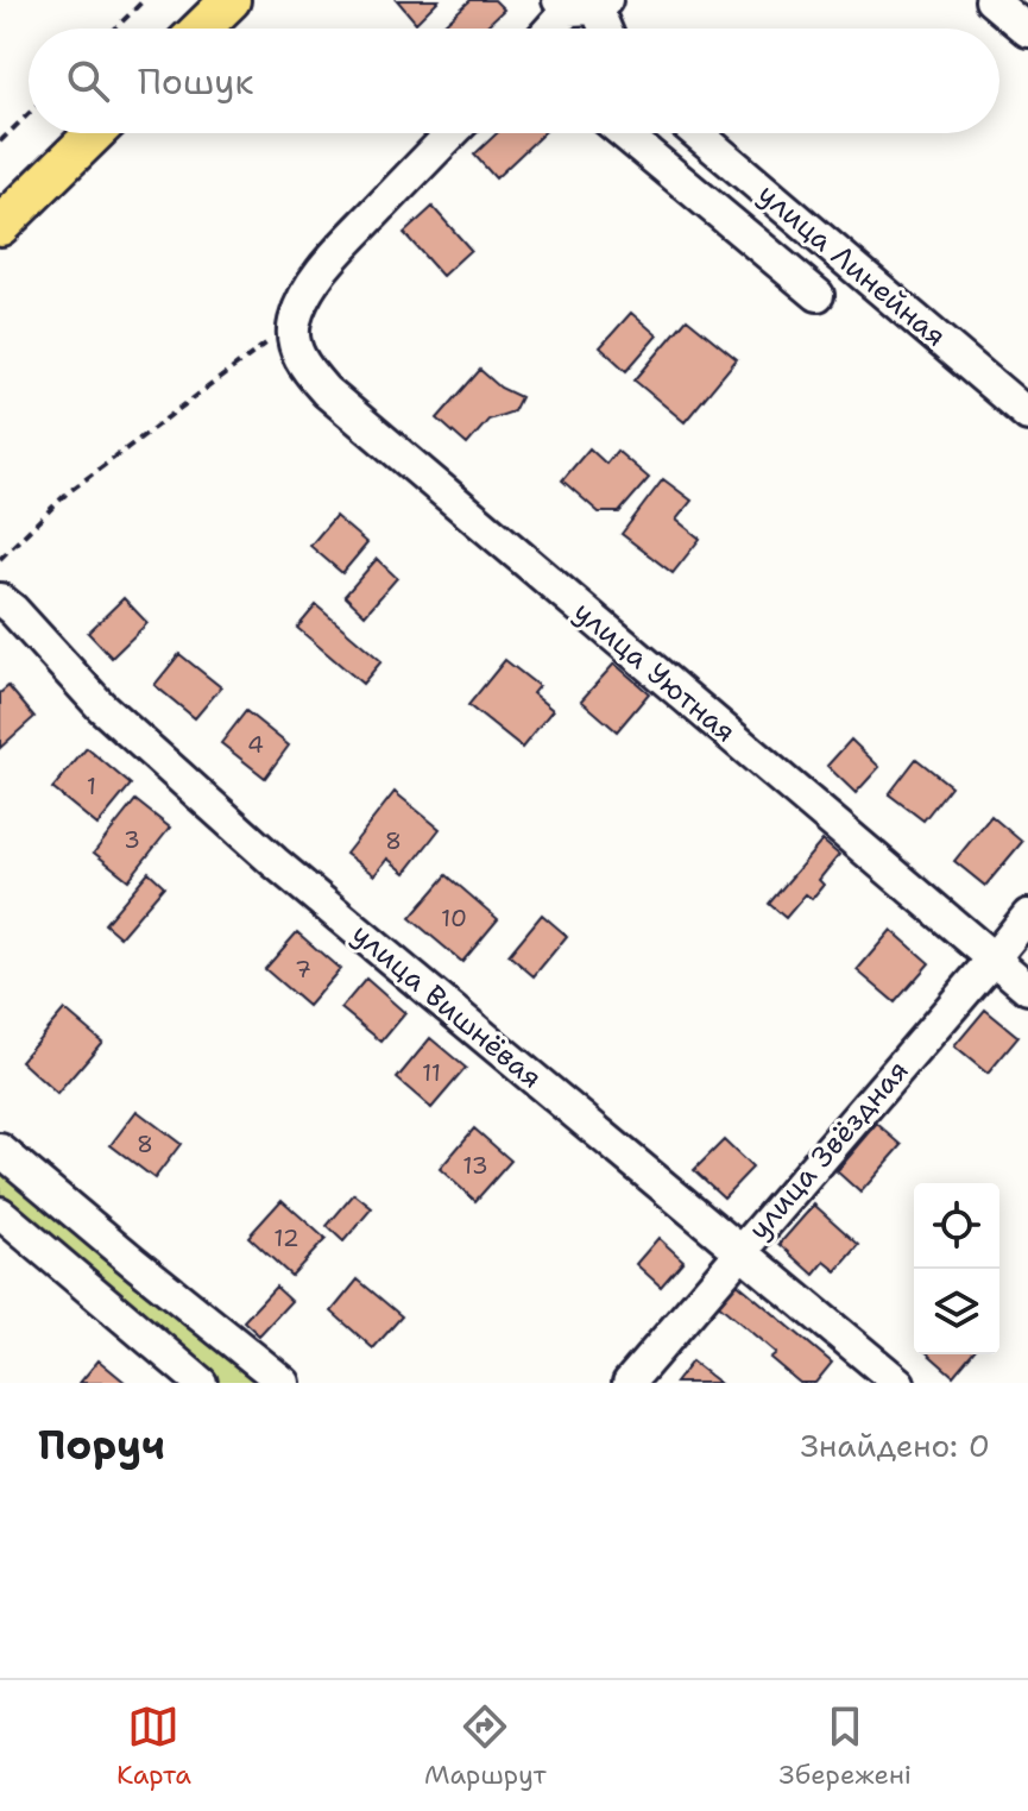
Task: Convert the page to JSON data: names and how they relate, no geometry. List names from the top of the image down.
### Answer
{
  "streets": {
    "street": [
      "улица Линейная",
      "улица Уютная",
      "улица Вишнёвая",
      "улица Звёздная"
    ]
  },
  "crossings": [
    ["улица Уютная", "улица Звёздная"],
    ["улица Вишнёвая", "улица Звёздная"]
  ],
  "house_numbers": [
    "4",
    "1",
    "3",
    "8",
    "10",
    "7",
    "11",
    "8",
    "13",
    "12"
  ],
  "page": {
    "search": "Пошук",
    "heading": ["Поруч", "Знайдено: 0"],
    "nav": ["Карта", "Маршрут", "Збережені"]
  }
}
